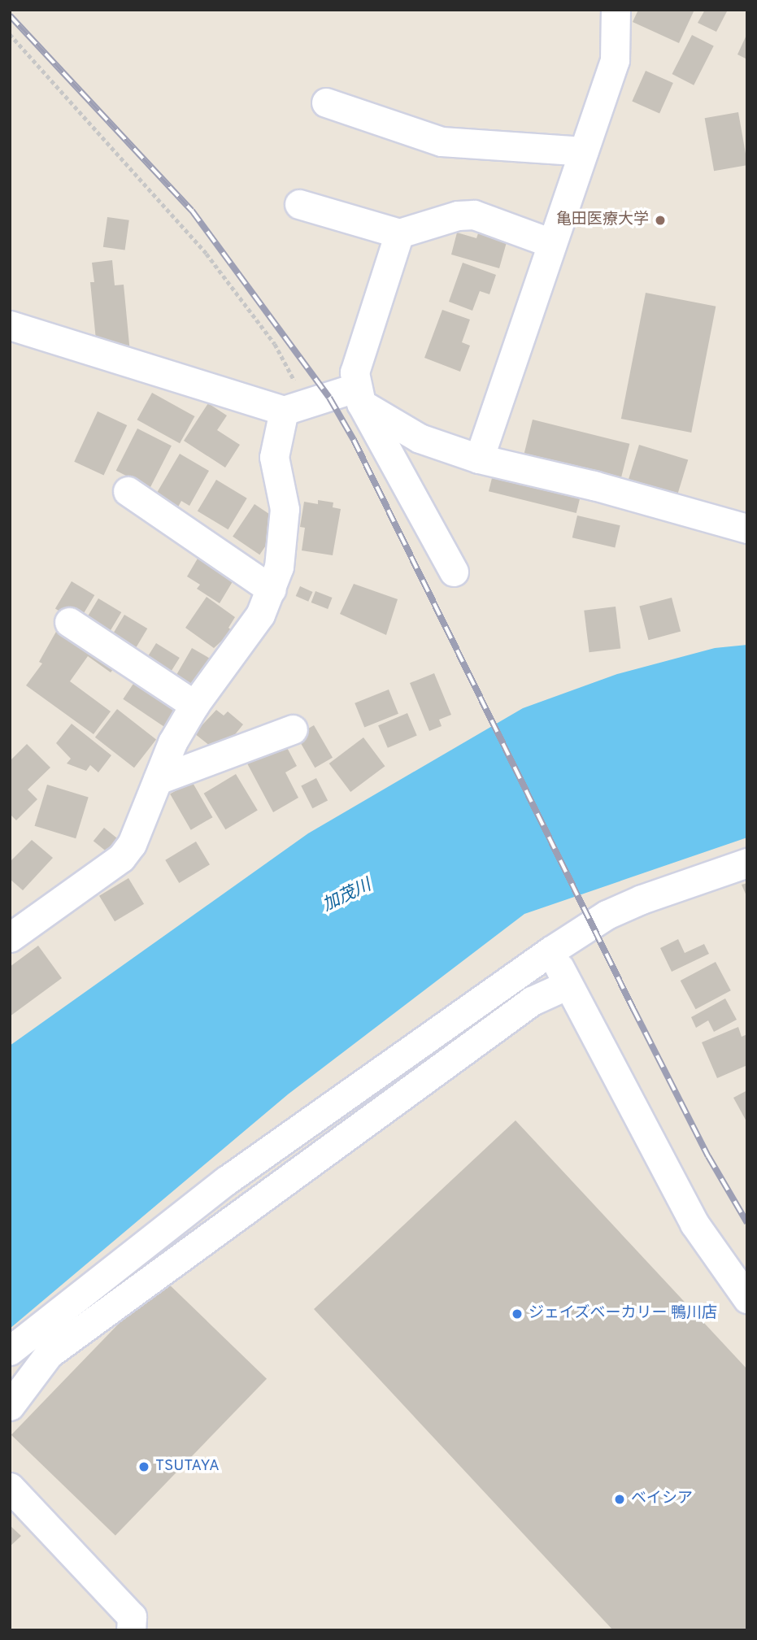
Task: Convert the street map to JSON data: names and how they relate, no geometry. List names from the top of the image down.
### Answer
{
  "water": ["加茂川"],
  "places": [
    "亀田医療大学",
    "ジェイズベーカリー 鴨川店",
    "TSUTAYA",
    "ベイシア"
  ]
}
